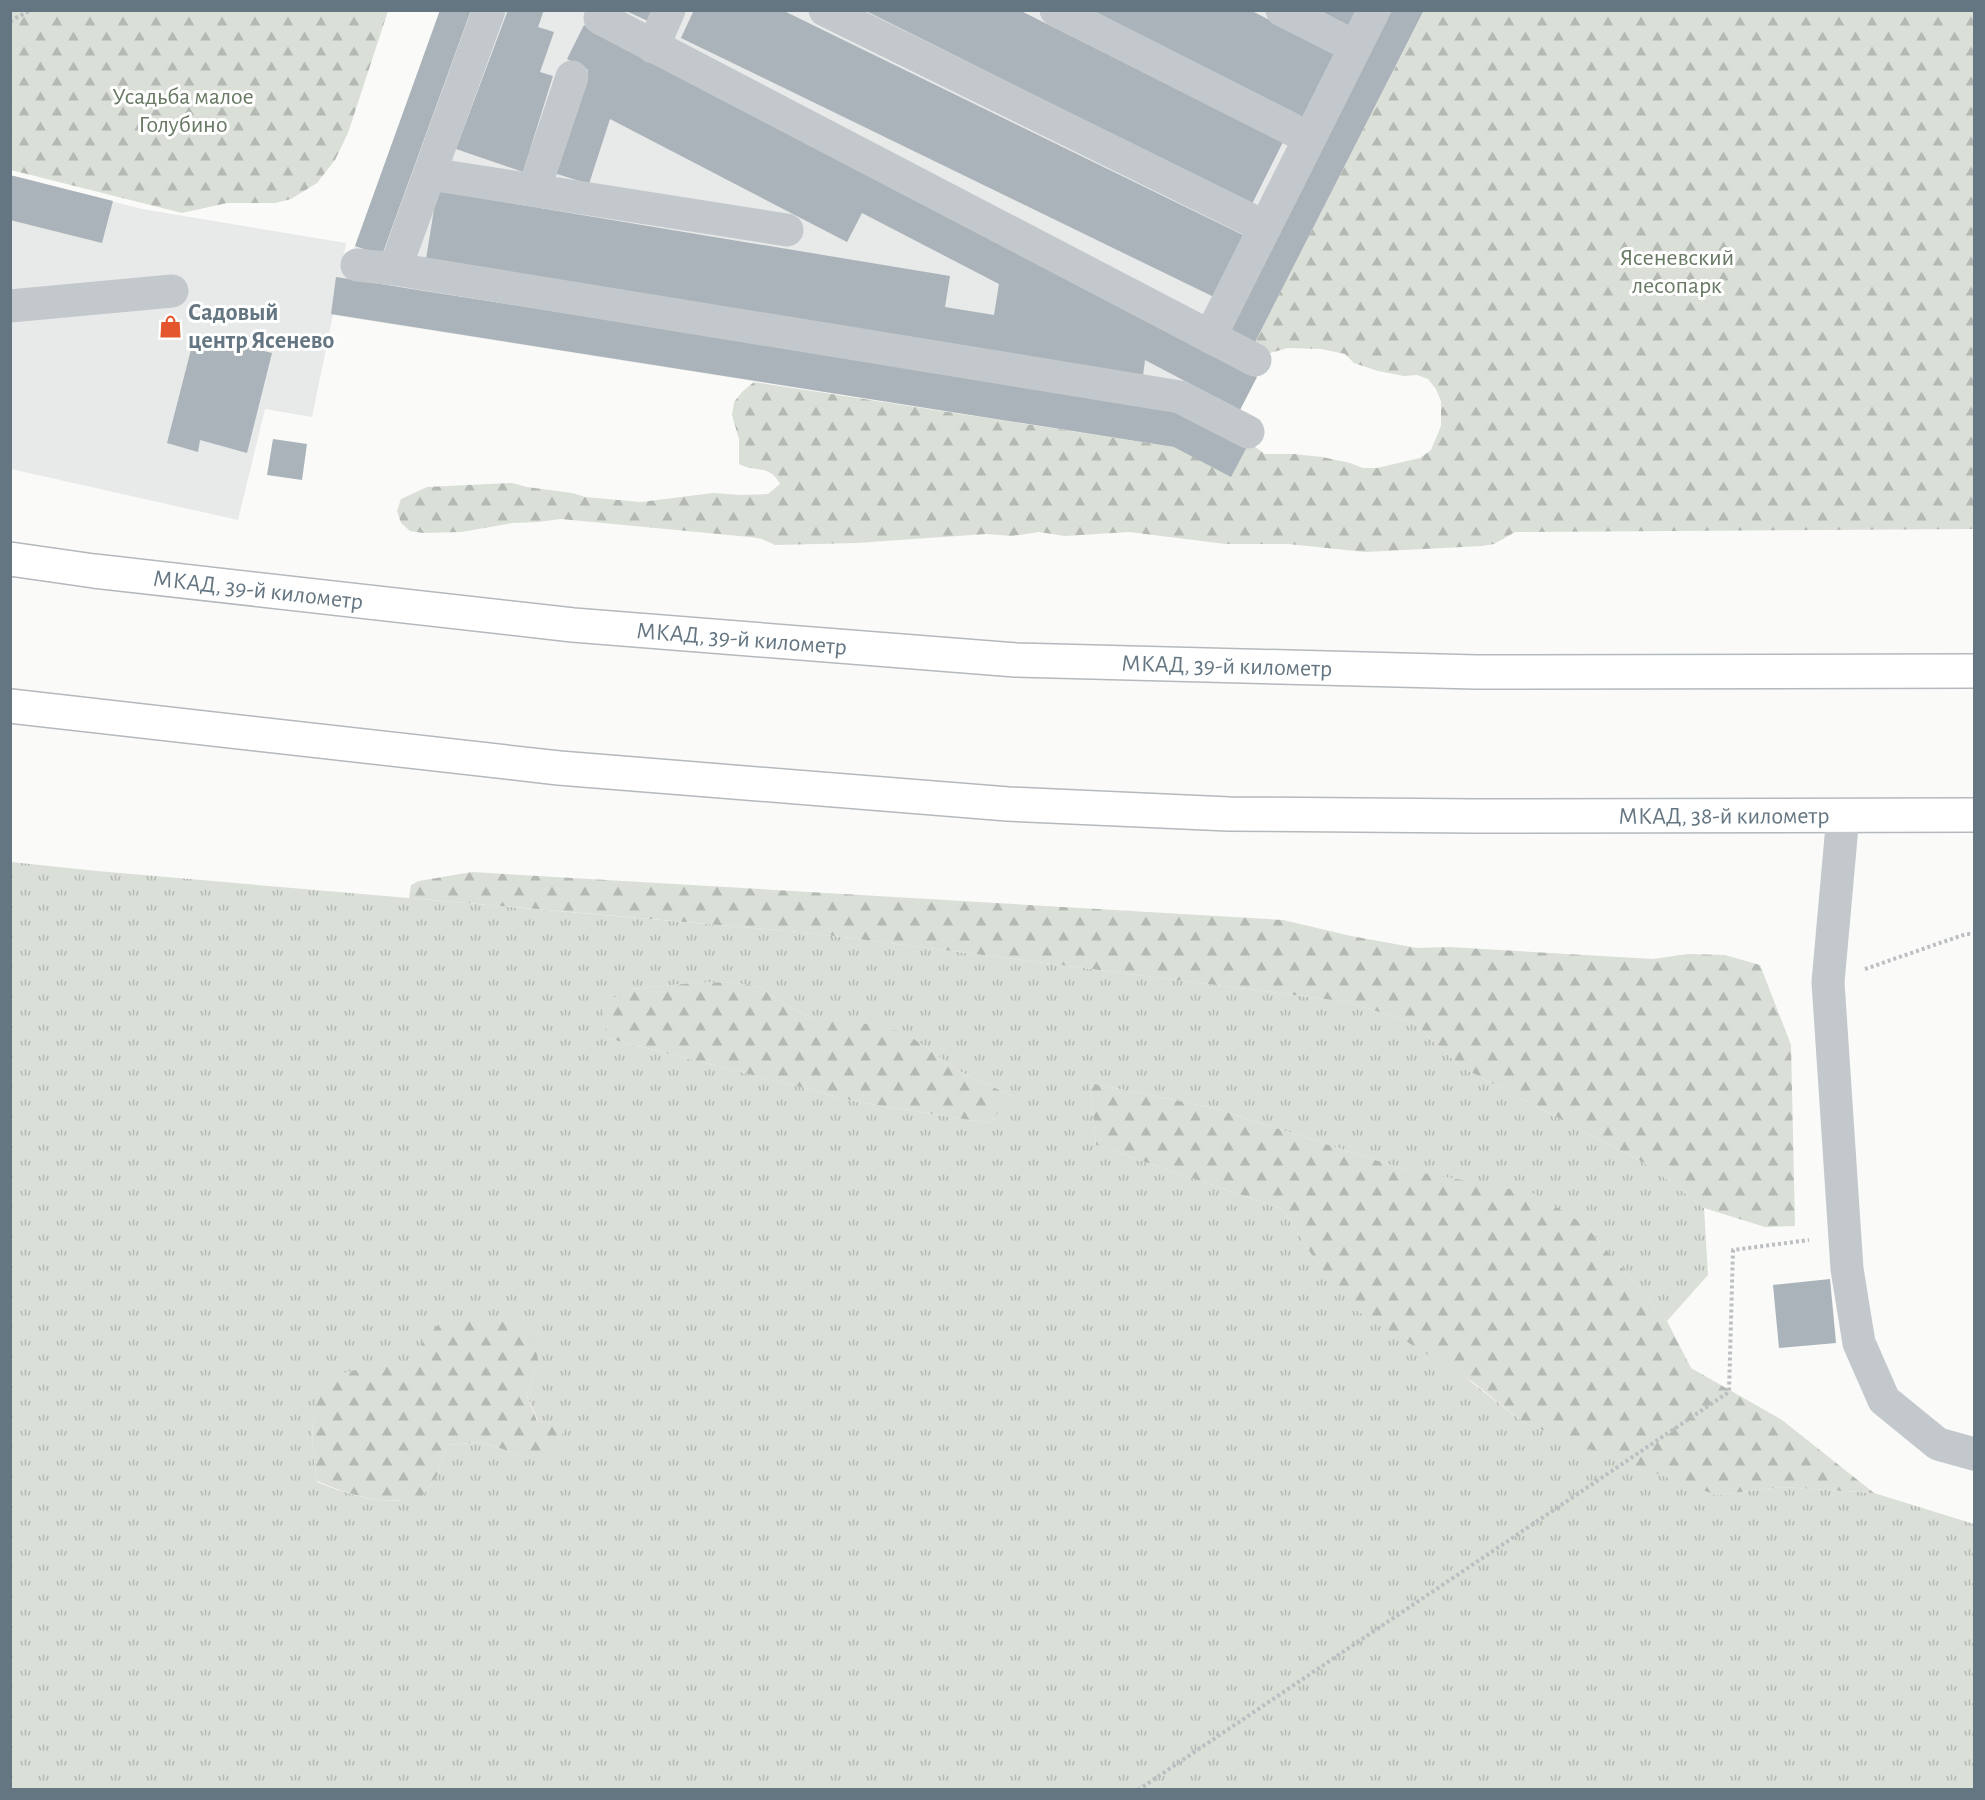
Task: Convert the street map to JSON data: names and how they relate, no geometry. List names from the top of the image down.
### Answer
{
  "streets": {
    "highway": ["МКАД, 39-й километр", "МКАД, 38-й километр"]
  },
  "parks": ["Усадьба малое Голубино", "Ясеневский лесопарк"],
  "places": {
    "shop": ["Садовый центр Ясенево"]
  }
}
